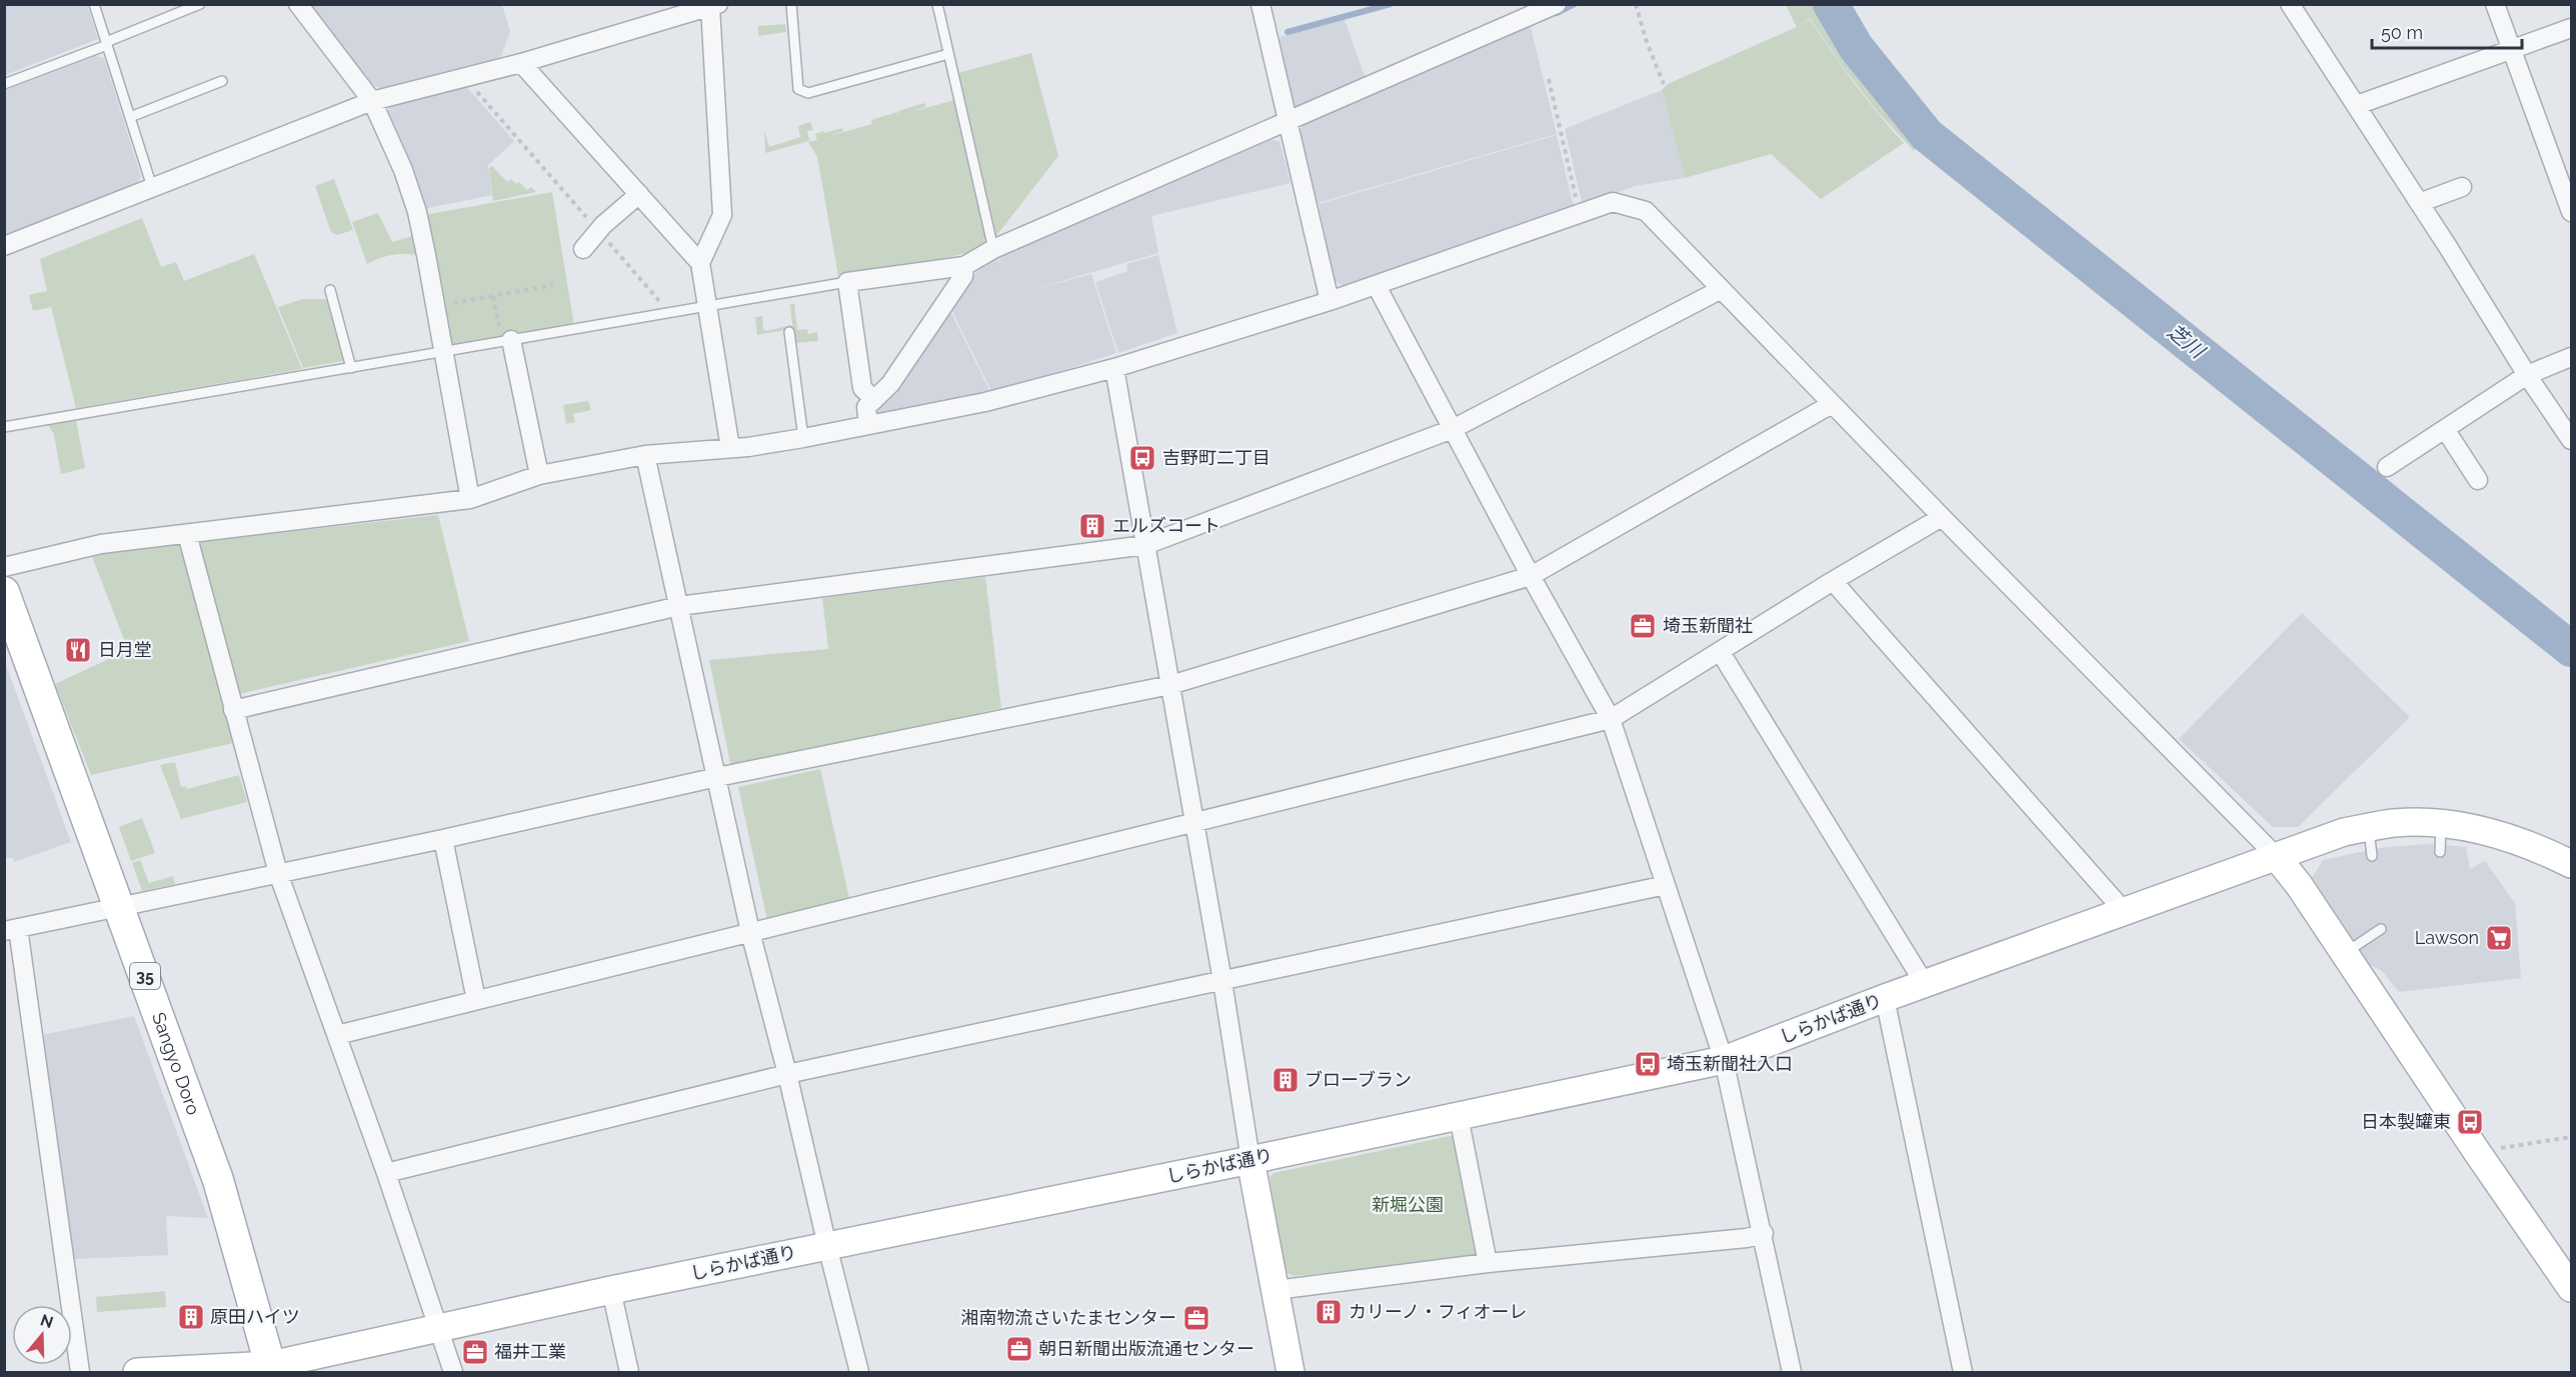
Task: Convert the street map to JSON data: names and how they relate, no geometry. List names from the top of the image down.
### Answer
{
  "streets": {
    "main road": ["35", "Sangyo Doro"],
    "street": ["しらかば通り"]
  },
  "crossings": [
    ["しらかば通り", "Sangyo Doro"]
  ],
  "water": ["芝川"],
  "parks": ["新堀公園"],
  "places": {
    "bus stop": ["吉野町二丁目", "埼玉新聞社入口", "日本製罐東"],
    "building": [
      "エルズコート",
      "ブローブラン",
      "カリーノ・フィオーレ",
      "原田ハイツ"
    ],
    "office": [
      "埼玉新聞社",
      "湘南物流さいたまセンター",
      "朝日新聞出版流通センター",
      "福井工業"
    ],
    "restaurant": ["日月堂"],
    "supermarket": ["Lawson"]
  },
  "scale_bar": "50 m",
  "north": "top"
}
